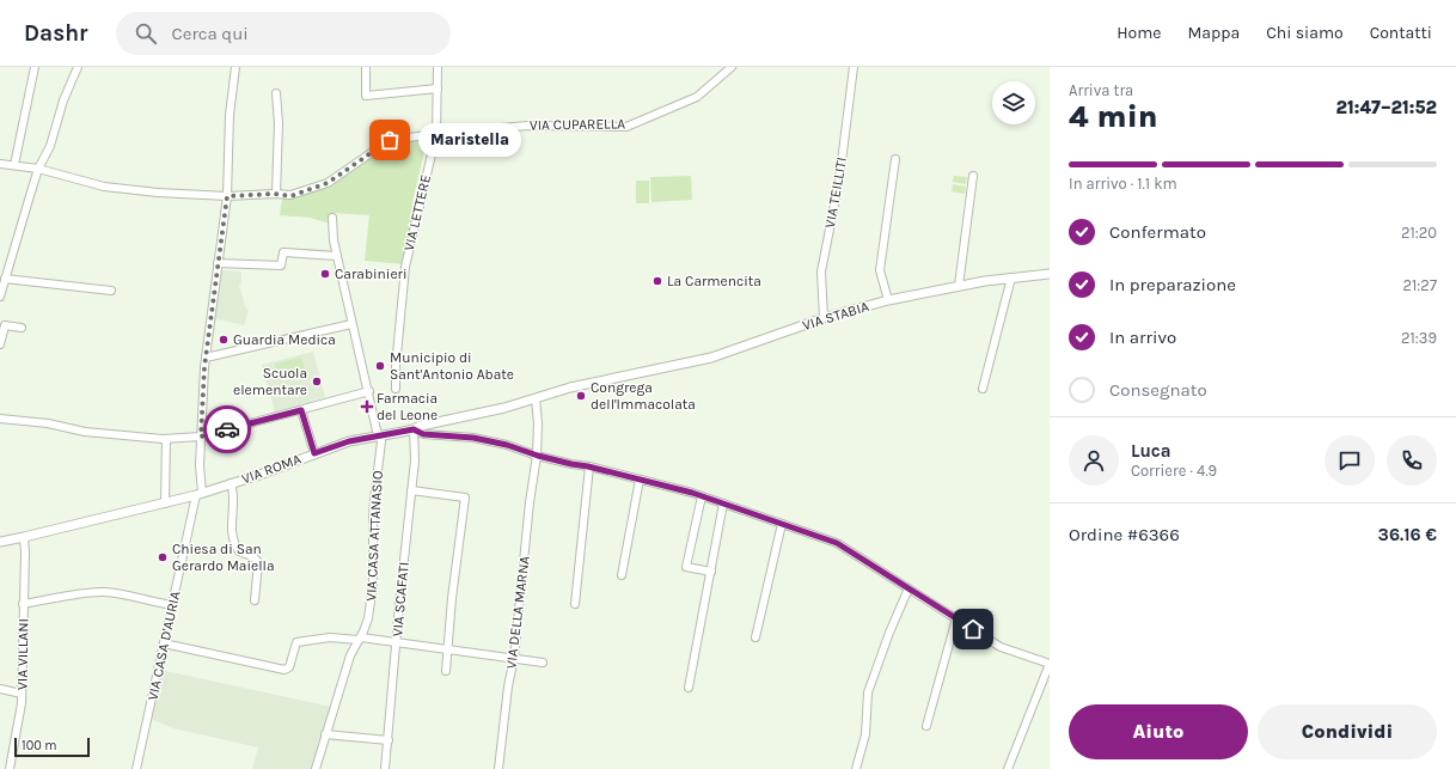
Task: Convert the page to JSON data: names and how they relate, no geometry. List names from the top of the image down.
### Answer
{
  "streets": {
    "main road": ["VIA STABIA", "VIA ROMA"],
    "street": [
      "VIA CUPARELLA",
      "VIA TEILLITI",
      "VIA LETTERE",
      "VIA CASA ATTANASIO",
      "VIA SCAFATI",
      "VIA DELLA MARNA",
      "VIA CASA D'AURIA",
      "VIA VILLANI"
    ]
  },
  "crossings": [
    ["VIA CUPARELLA", "VIA LETTERE"],
    ["VIA CUPARELLA", "VIA CASA D'AURIA"],
    ["VIA TEILLITI", "VIA STABIA"],
    ["VIA STABIA", "VIA ROMA"],
    ["VIA ROMA", "VIA CASA ATTANASIO"],
    ["VIA ROMA", "VIA SCAFATI"],
    ["VIA ROMA", "VIA DELLA MARNA"],
    ["VIA ROMA", "VIA CASA D'AURIA"],
    ["VIA ROMA", "VIA VILLANI"]
  ],
  "places": {
    "other": [
      "Maristella",
      "Carabinieri",
      "La Carmencita",
      "Guardia Medica",
      "Municipio di Sant'Antonio Abate",
      "Scuola elementare",
      "Congrega dell'Immacolata",
      "Chiesa di San Gerardo Maiella"
    ],
    "health": ["Farmacia del Leone"]
  },
  "scale_bar": "100 m",
  "page": {
    "header": "Dashr",
    "search": "Cerca qui",
    "nav": [
      "Home",
      "Mappa",
      "Chi siamo",
      "Contatti"
    ],
    "heading": ["4 min", "Arriva tra", "21:47–21:52"],
    "panel": [
      "Luca",
      "Corriere · 4.9",
      "Ordine #6366",
      "36.16 €"
    ],
    "bubble": "Maristella",
    "bar": "In arrivo · 1.1 km",
    "list": [
      ["Confermato", "21:20"],
      ["In preparazione", "21:27"],
      ["In arrivo", "21:39"],
      "Consegnato"
    ],
    "buttons": ["Aiuto", "Condividi"],
    "scale": "100 m"
  }
}
